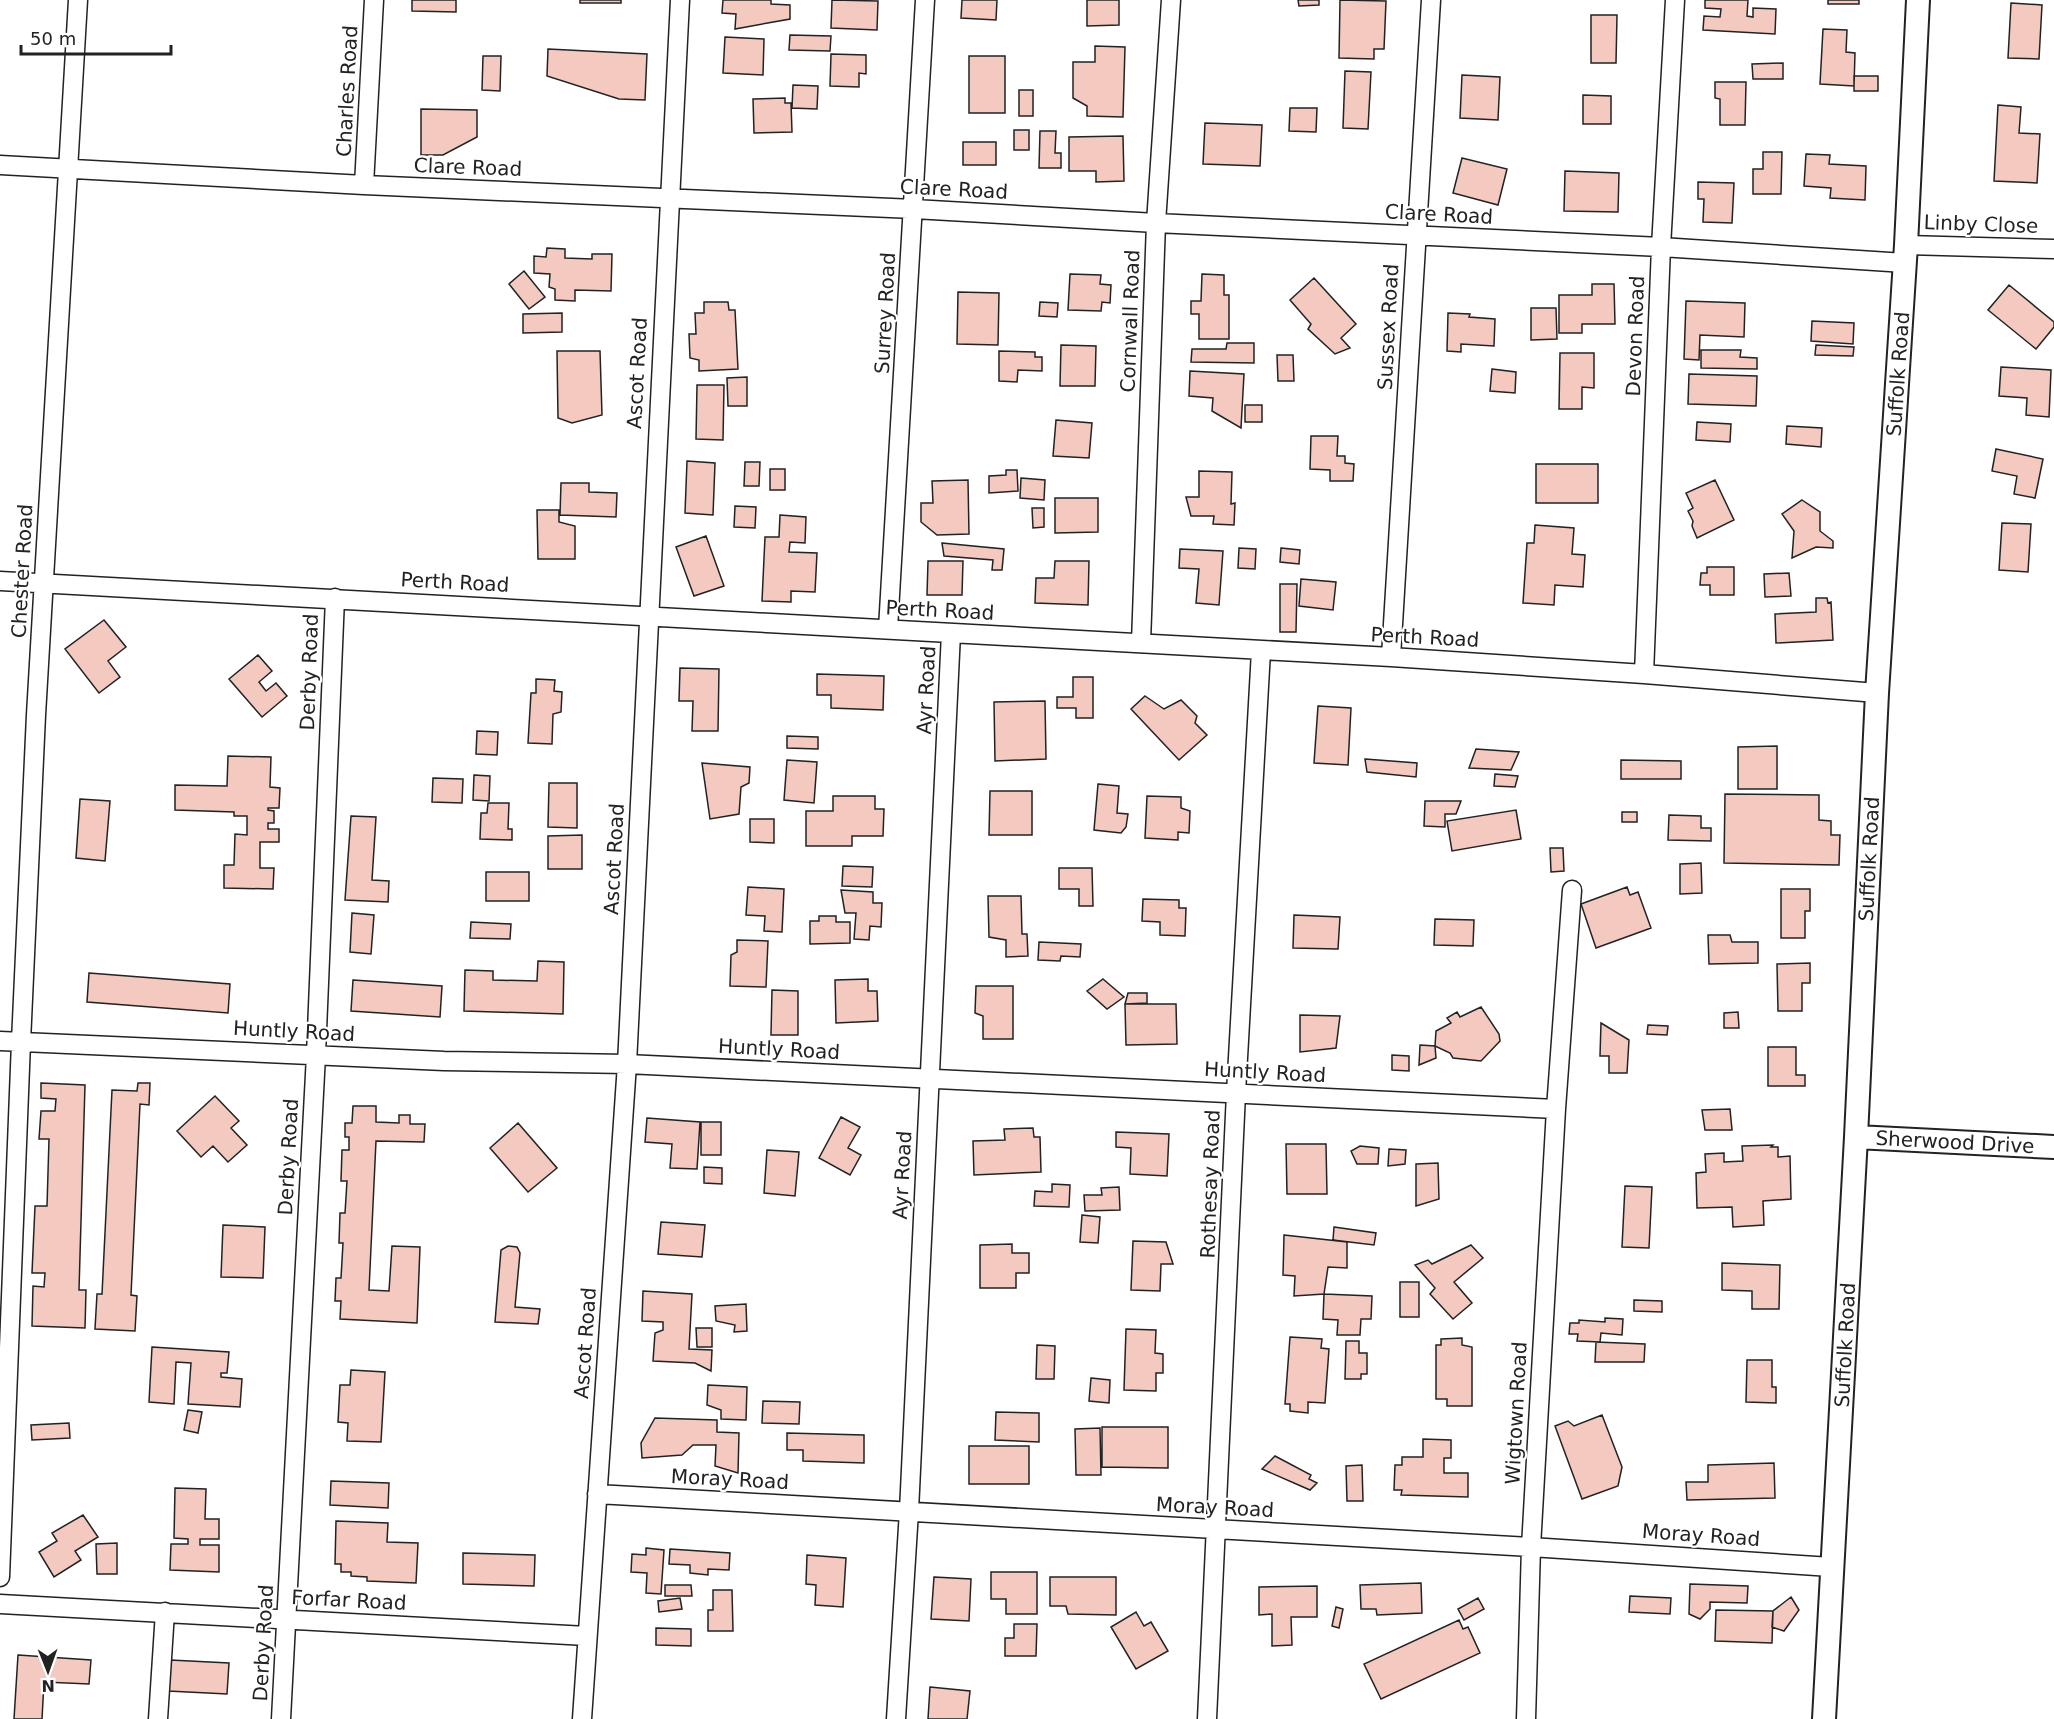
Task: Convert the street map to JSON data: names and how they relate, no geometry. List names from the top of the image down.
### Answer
{
  "streets": {
    "street": [
      "Charles Road",
      "Clare Road",
      "Linby Close",
      "Surrey Road",
      "Cornwall Road",
      "Sussex Road",
      "Devon Road",
      "Ascot Road",
      "Suffolk Road",
      "Chester Road",
      "Perth Road",
      "Derby Road",
      "Ayr Road",
      "Huntly Road",
      "Sherwood Drive",
      "Rothesay Road",
      "Wigtown Road",
      "Moray Road",
      "Forfar Road"
    ]
  },
  "crossings": [
    ["Charles Road", "Clare Road"],
    ["Clare Road", "Linby Close"],
    ["Clare Road", "Surrey Road"],
    ["Clare Road", "Cornwall Road"],
    ["Clare Road", "Sussex Road"],
    ["Clare Road", "Devon Road"],
    ["Clare Road", "Ascot Road"],
    ["Clare Road", "Suffolk Road"],
    ["Clare Road", "Chester Road"],
    ["Linby Close", "Suffolk Road"],
    ["Surrey Road", "Perth Road"],
    ["Cornwall Road", "Perth Road"],
    ["Sussex Road", "Perth Road"],
    ["Devon Road", "Perth Road"],
    ["Ascot Road", "Perth Road"],
    ["Ascot Road", "Huntly Road"],
    ["Ascot Road", "Moray Road"],
    ["Ascot Road", "Forfar Road"],
    ["Suffolk Road", "Perth Road"],
    ["Suffolk Road", "Sherwood Drive"],
    ["Suffolk Road", "Moray Road"],
    ["Chester Road", "Perth Road"],
    ["Chester Road", "Huntly Road"],
    ["Perth Road", "Derby Road"],
    ["Perth Road", "Ayr Road"],
    ["Perth Road", "Rothesay Road"],
    ["Derby Road", "Huntly Road"],
    ["Derby Road", "Forfar Road"],
    ["Ayr Road", "Huntly Road"],
    ["Ayr Road", "Moray Road"],
    ["Huntly Road", "Rothesay Road"],
    ["Huntly Road", "Wigtown Road"],
    ["Rothesay Road", "Moray Road"],
    ["Wigtown Road", "Moray Road"]
  ],
  "scale_bar": "50 m",
  "north": "bottom"
}
